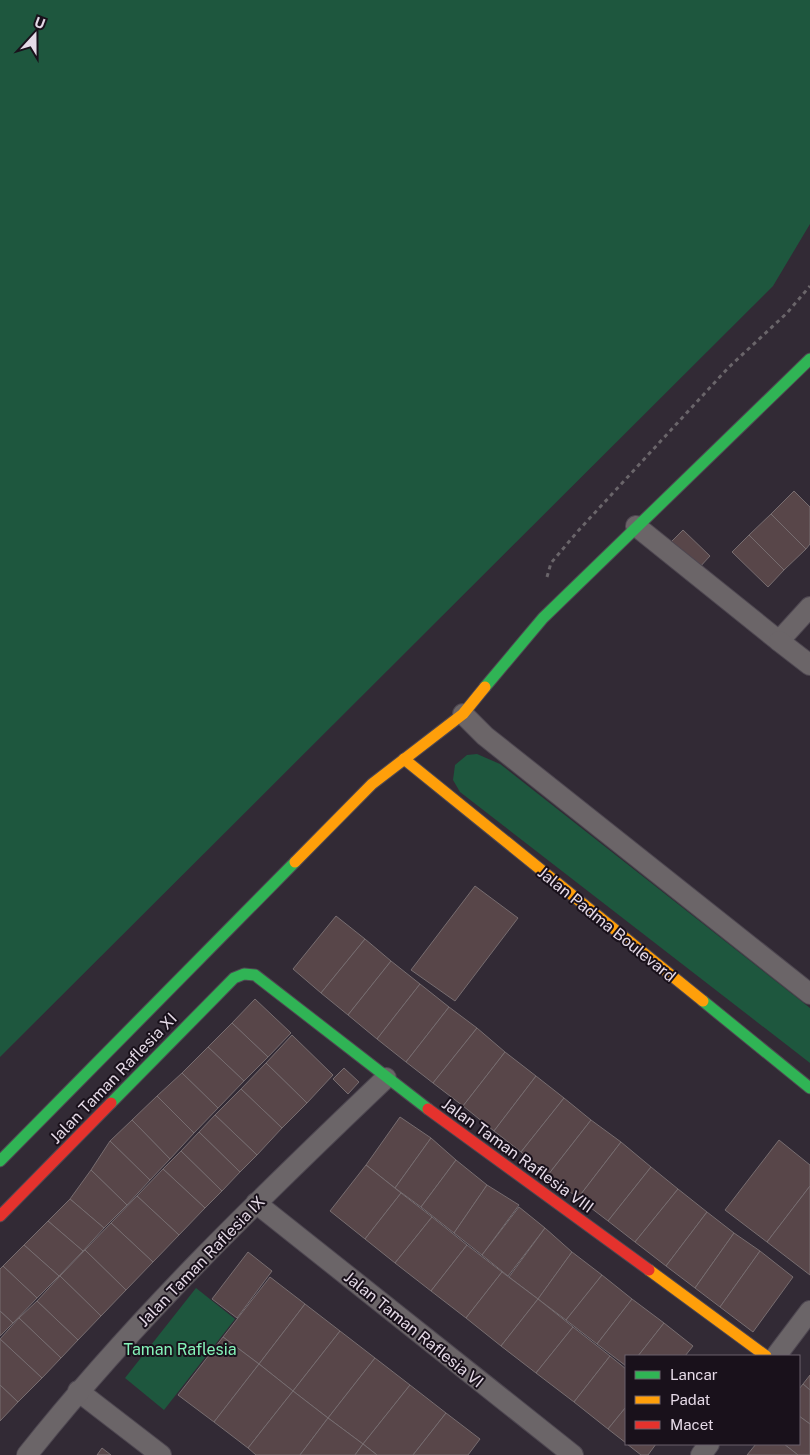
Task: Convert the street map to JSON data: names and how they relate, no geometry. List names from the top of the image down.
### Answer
{
  "streets": {
    "street": [
      "Jalan Padma Boulevard",
      "Jalan Taman Raflesia XI",
      "Jalan Taman Raflesia VIII",
      "Jalan Taman Raflesia IX",
      "Jalan Taman Raflesia VI"
    ]
  },
  "crossings": [
    ["Jalan Taman Raflesia XI", "Jalan Taman Raflesia VIII"],
    ["Jalan Taman Raflesia VIII", "Jalan Taman Raflesia IX"],
    ["Jalan Taman Raflesia IX", "Jalan Taman Raflesia VI"]
  ],
  "parks": ["Taman Raflesia"],
  "legend": ["Lancar", "Padat", "Macet"],
  "north": "top"
}
